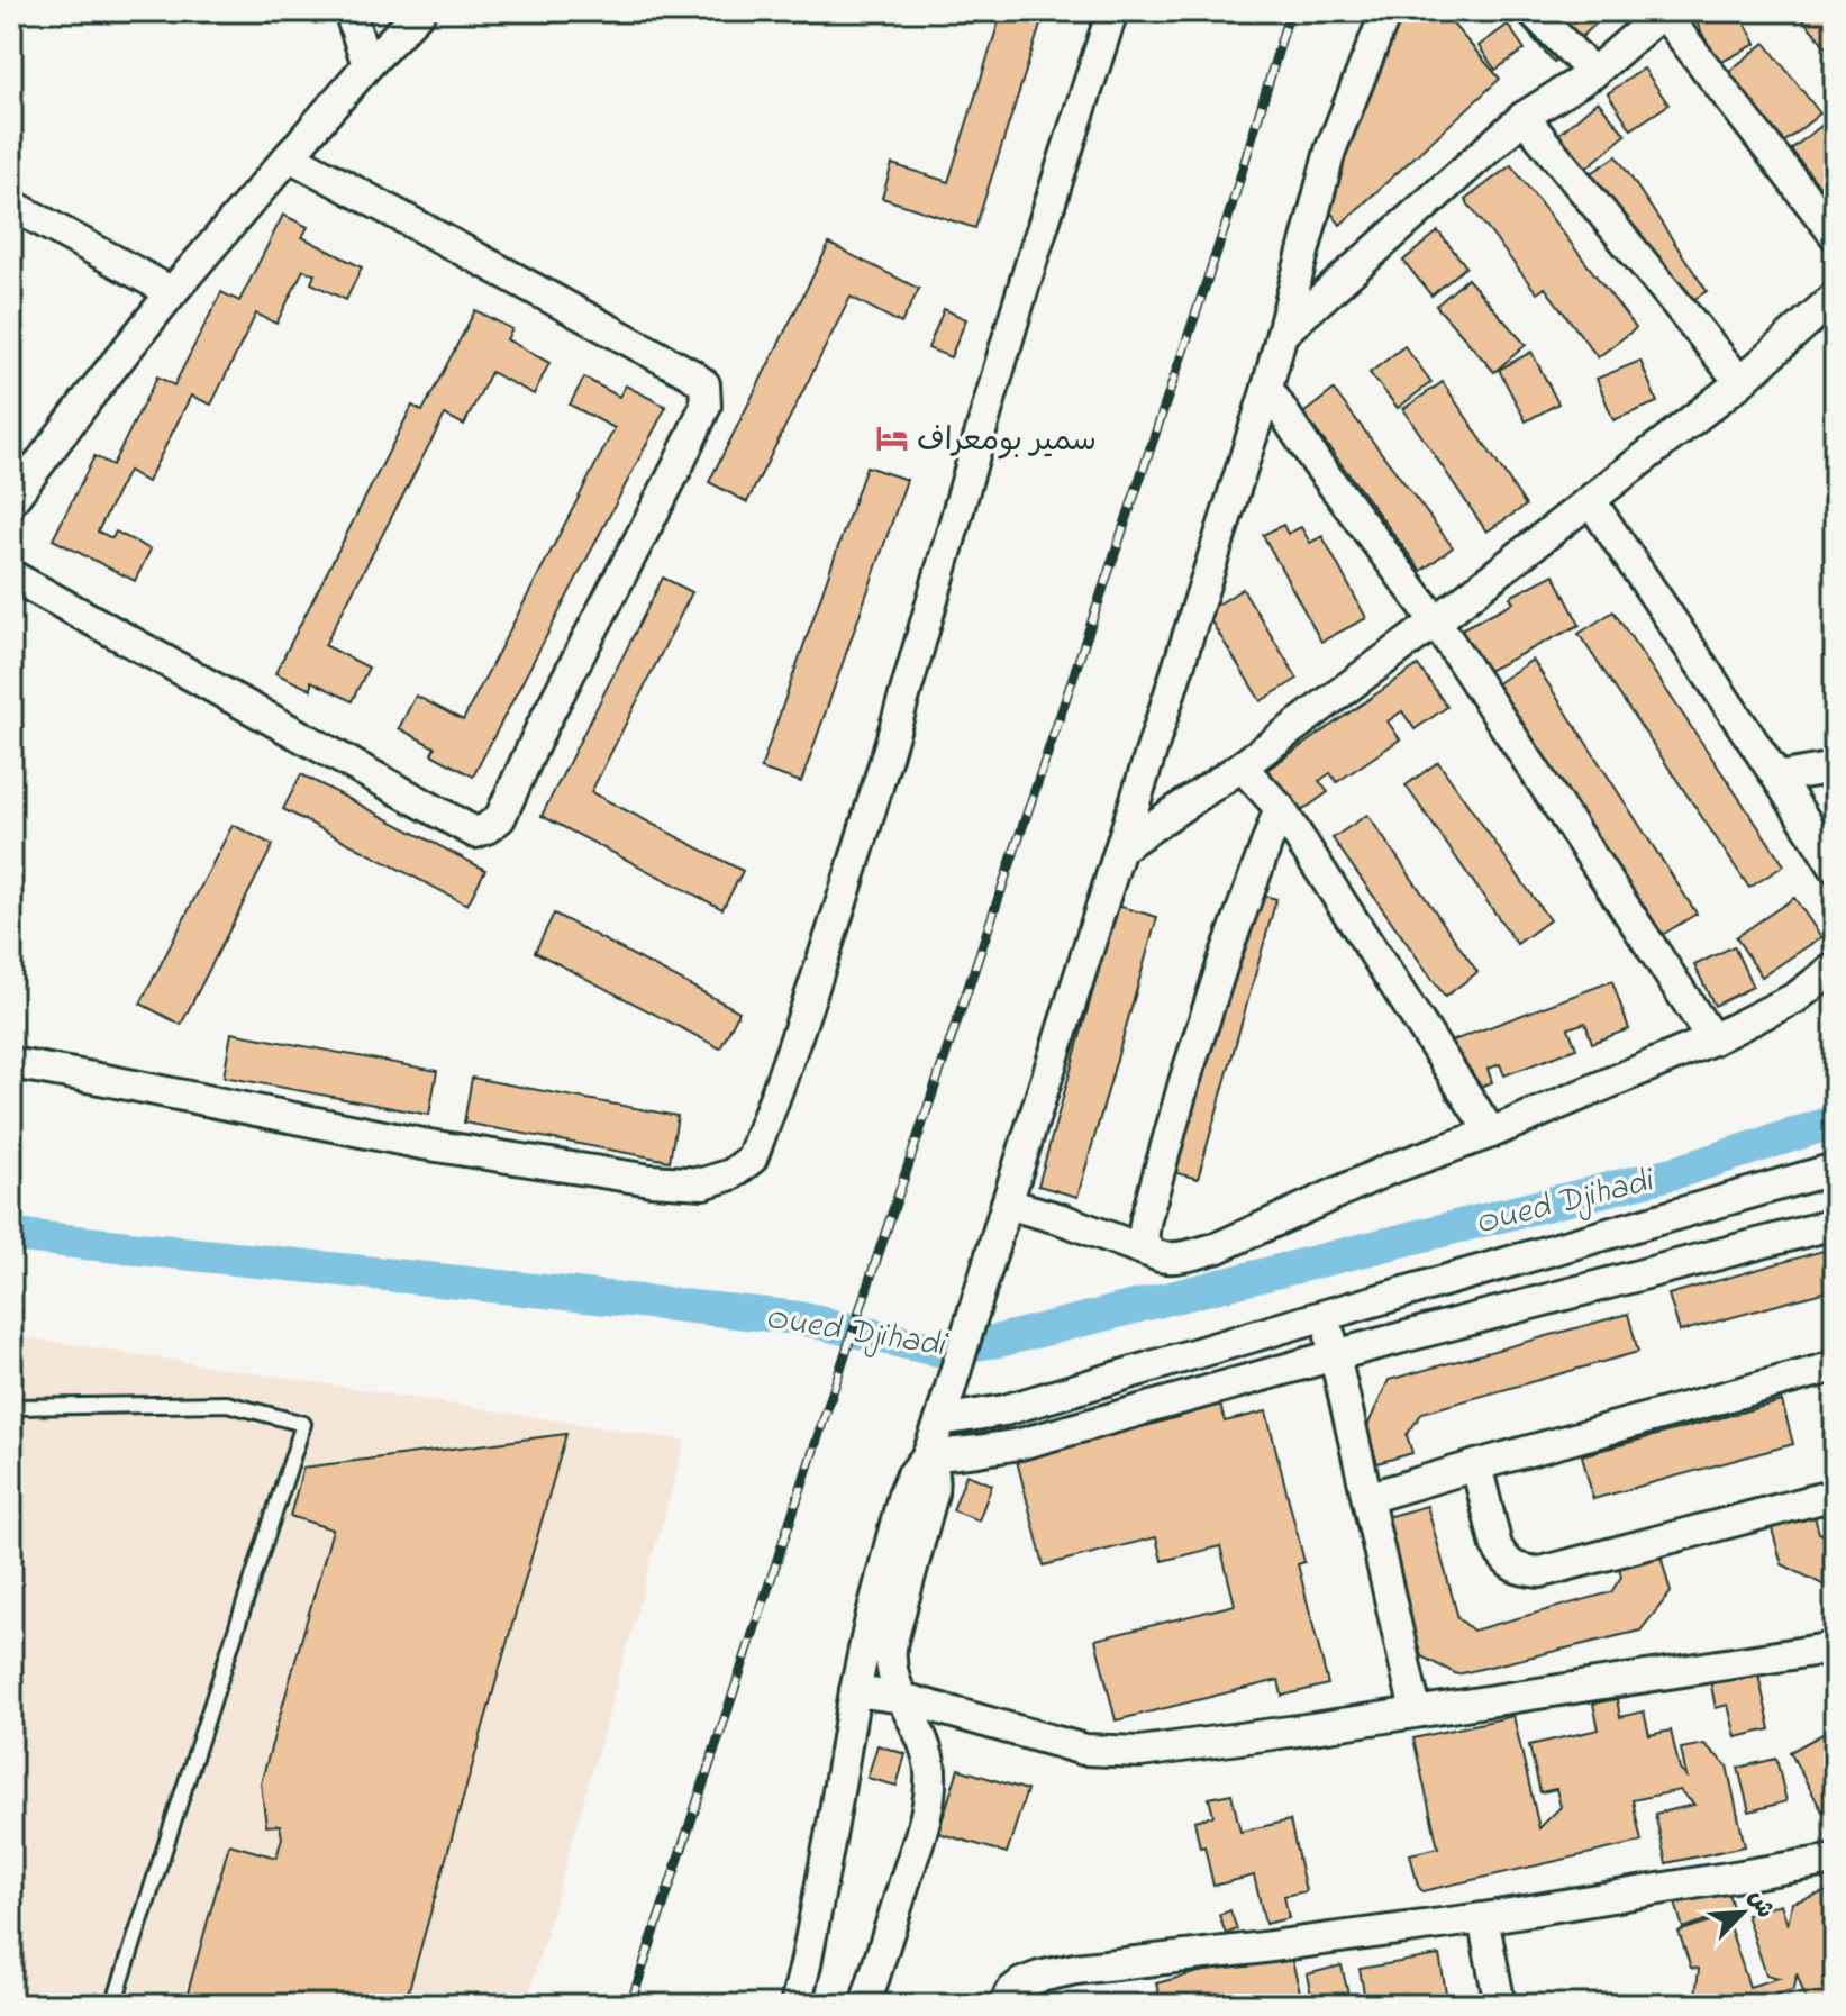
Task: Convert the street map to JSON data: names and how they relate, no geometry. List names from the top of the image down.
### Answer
{
  "water": ["Oued Djihadi"],
  "places": {
    "hotel": ["سمير بومعراف"]
  },
  "north": "top right"
}
